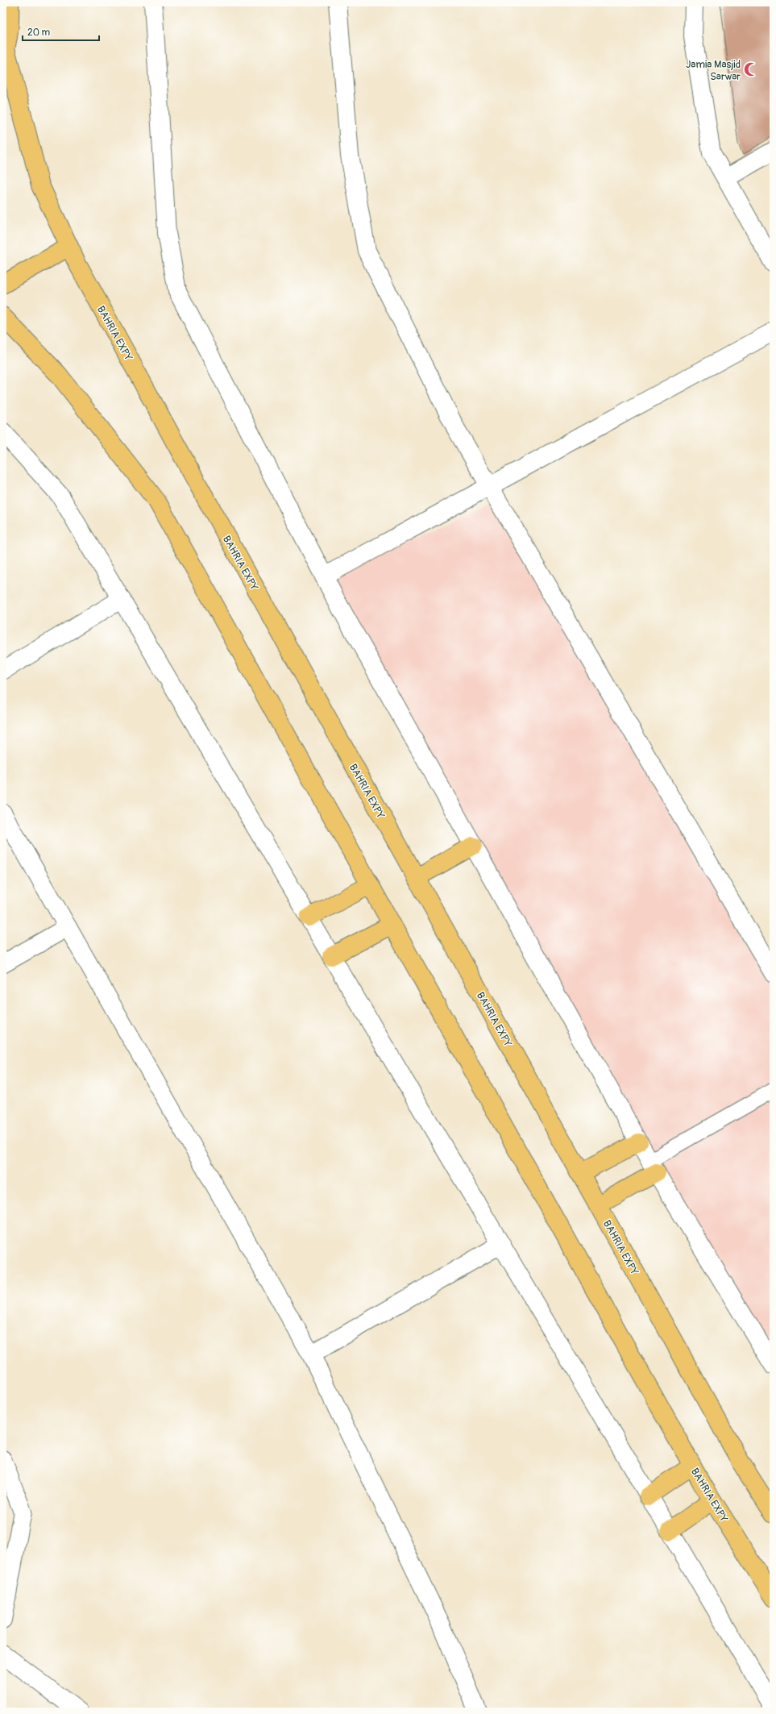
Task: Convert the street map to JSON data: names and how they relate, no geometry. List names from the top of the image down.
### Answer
{
  "streets": {
    "main road": ["BAHRIA EXPY"]
  },
  "places": {
    "mosque": ["Jamia Masjid Sarwar"]
  },
  "scale_bar": "20 m"
}
